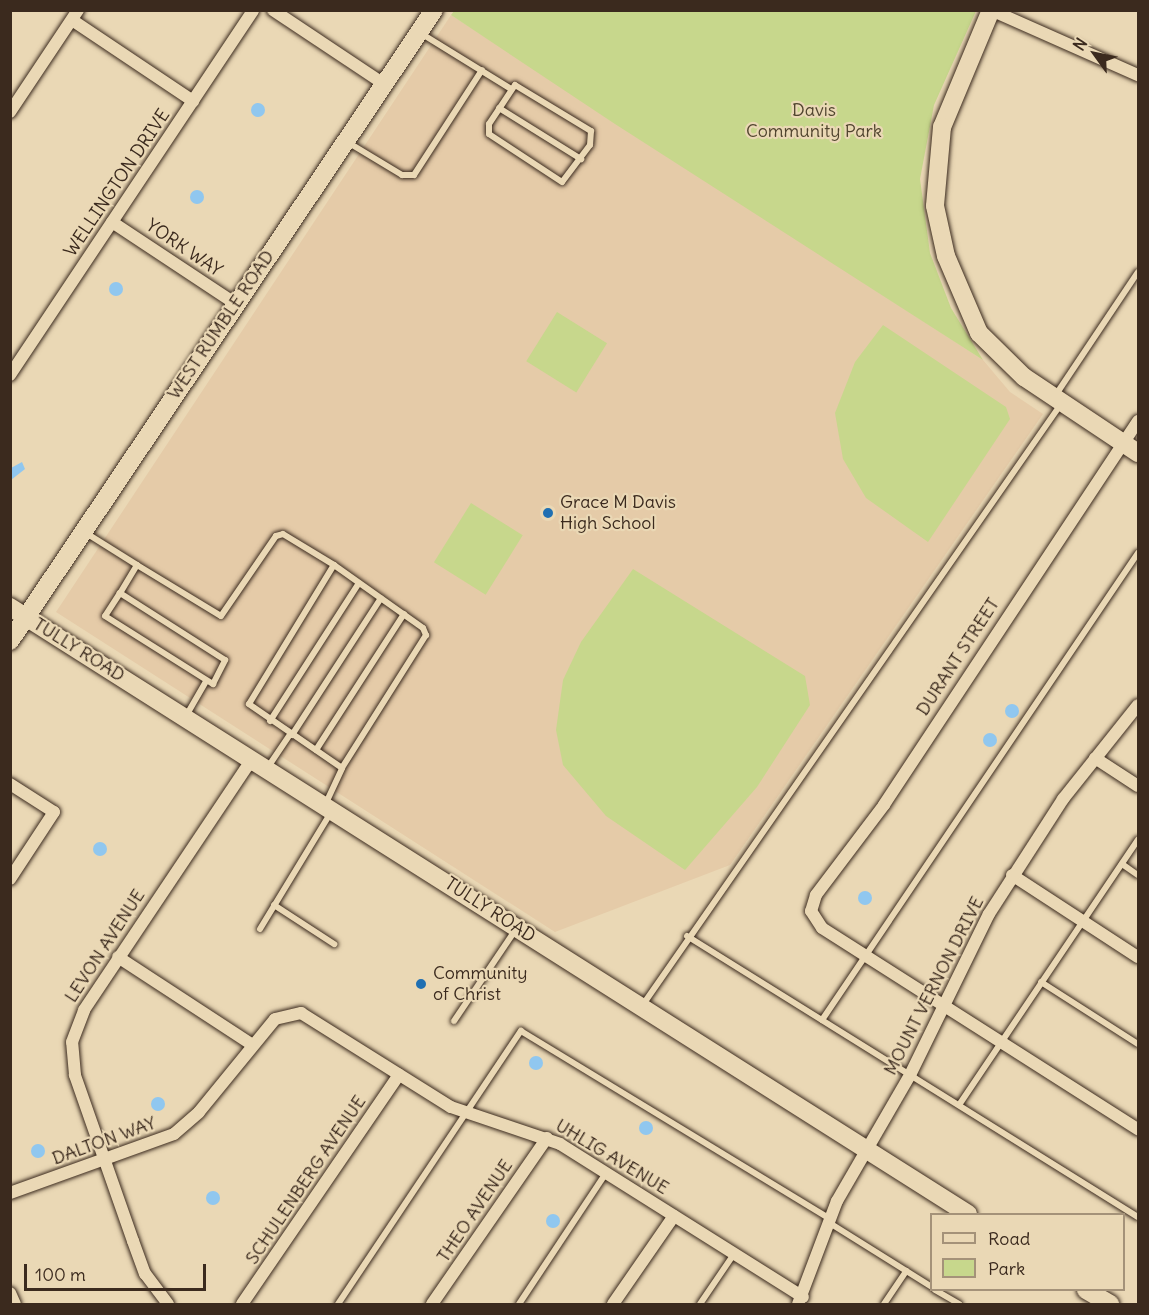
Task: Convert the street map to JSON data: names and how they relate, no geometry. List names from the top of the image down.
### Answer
{
  "streets": {
    "street": [
      "WELLINGTON DRIVE",
      "YORK WAY",
      "WEST RUMBLE ROAD",
      "TULLY ROAD",
      "DURANT STREET",
      "LEVON AVENUE",
      "MOUNT VERNON DRIVE",
      "DALTON WAY",
      "UHLIG AVENUE",
      "SCHULENBERG AVENUE",
      "THEO AVENUE"
    ]
  },
  "crossings": [
    ["WELLINGTON DRIVE", "YORK WAY"],
    ["YORK WAY", "WEST RUMBLE ROAD"],
    ["WEST RUMBLE ROAD", "TULLY ROAD"],
    ["TULLY ROAD", "LEVON AVENUE"],
    ["TULLY ROAD", "MOUNT VERNON DRIVE"],
    ["LEVON AVENUE", "DALTON WAY"],
    ["MOUNT VERNON DRIVE", "UHLIG AVENUE"],
    ["DALTON WAY", "UHLIG AVENUE"],
    ["UHLIG AVENUE", "SCHULENBERG AVENUE"],
    ["UHLIG AVENUE", "THEO AVENUE"]
  ],
  "parks": ["Davis Community Park"],
  "places": ["Grace M Davis High School", "Community of Christ"],
  "legend": ["Road", "Park"],
  "scale_bar": "100 m",
  "north": "top left"
}
